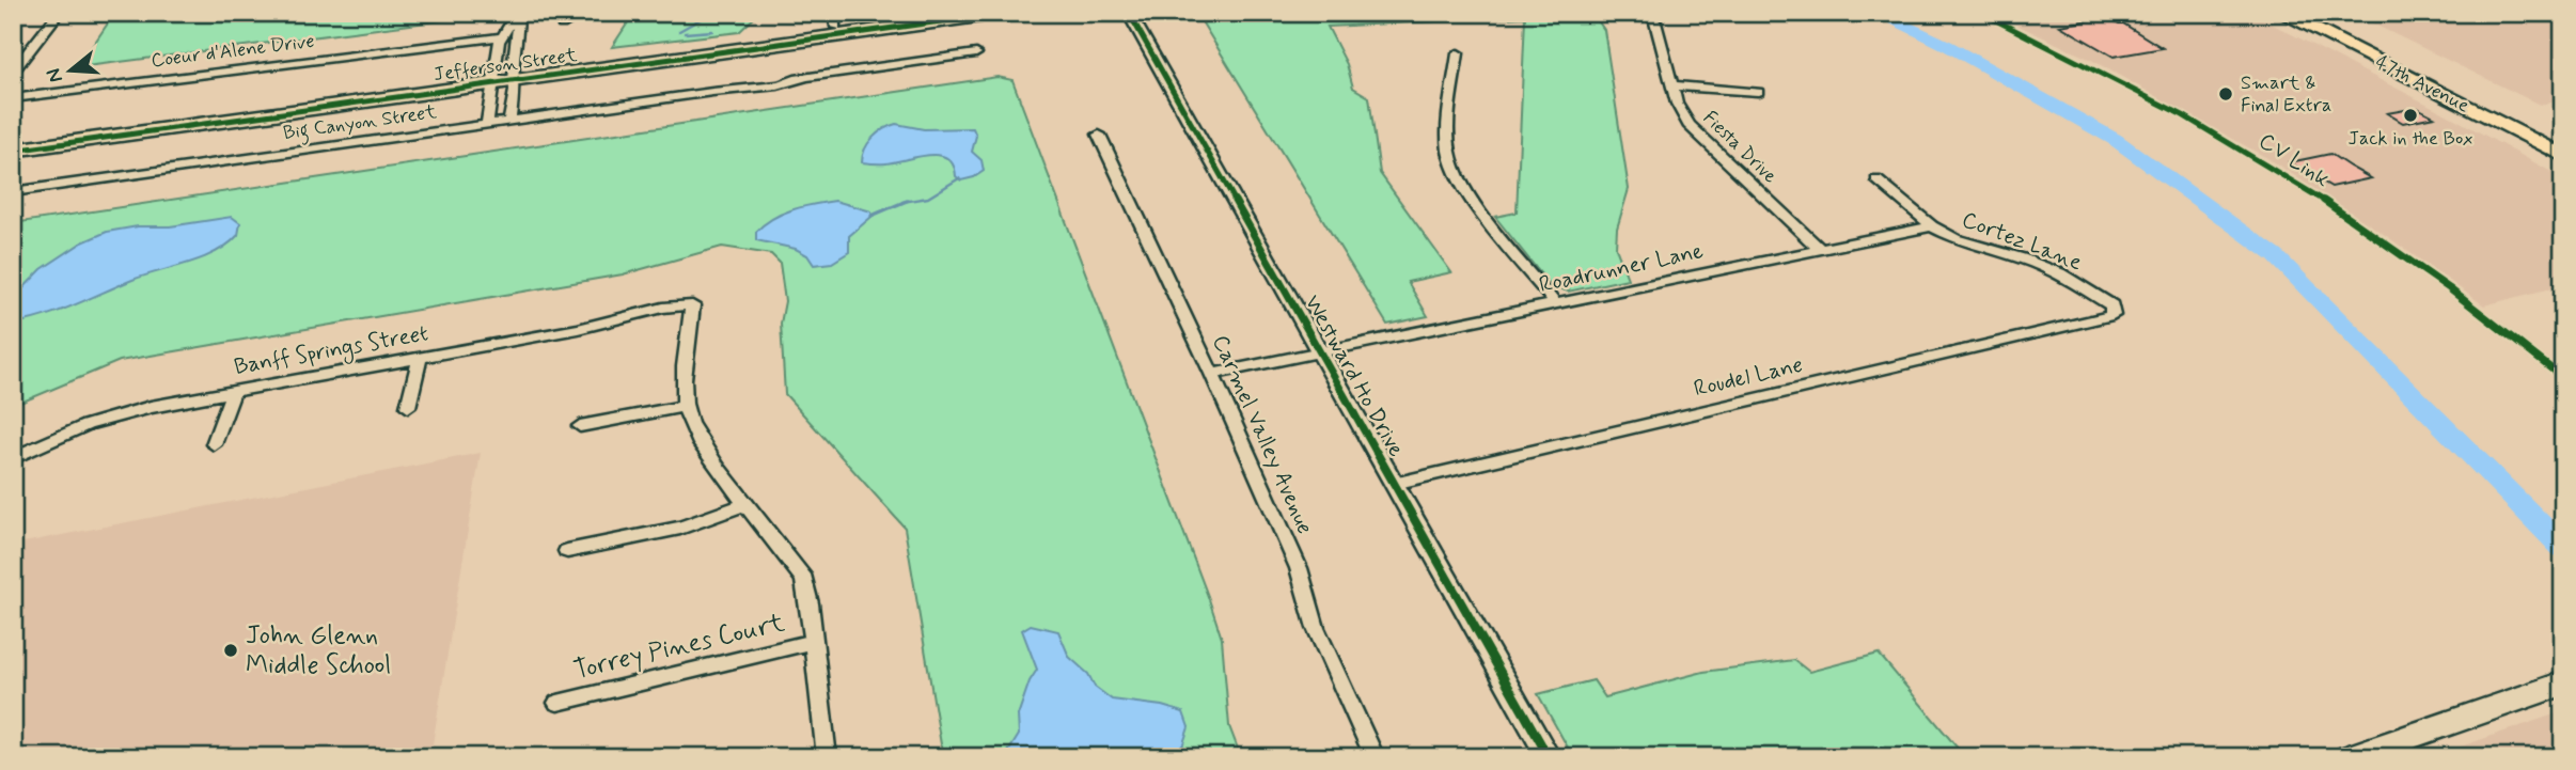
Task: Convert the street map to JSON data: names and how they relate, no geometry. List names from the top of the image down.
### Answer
{
  "streets": {
    "main road": ["Jefferson Street", "47th Avenue"],
    "street": [
      "Coeur d'Alene Drive",
      "Big Canyon Street",
      "Fiesta Drive",
      "Cortez Lane",
      "Roadrunner Lane",
      "Banff Springs Street",
      "Westward Ho Drive",
      "Roudel Lane",
      "Carmel Valley Avenue",
      "Torrey Pines Court"
    ],
    "cycle path": ["CV Link"]
  },
  "crossings": [
    ["Fiesta Drive", "Roadrunner Lane"],
    ["Cortez Lane", "Roadrunner Lane"],
    ["Cortez Lane", "Roudel Lane"],
    ["Roadrunner Lane", "Westward Ho Drive"],
    ["Roadrunner Lane", "Carmel Valley Avenue"],
    ["Westward Ho Drive", "Roudel Lane"]
  ],
  "places": ["Smart & Final Extra", "Jack in the Box", "John Glenn Middle School"],
  "north": "left"
}
